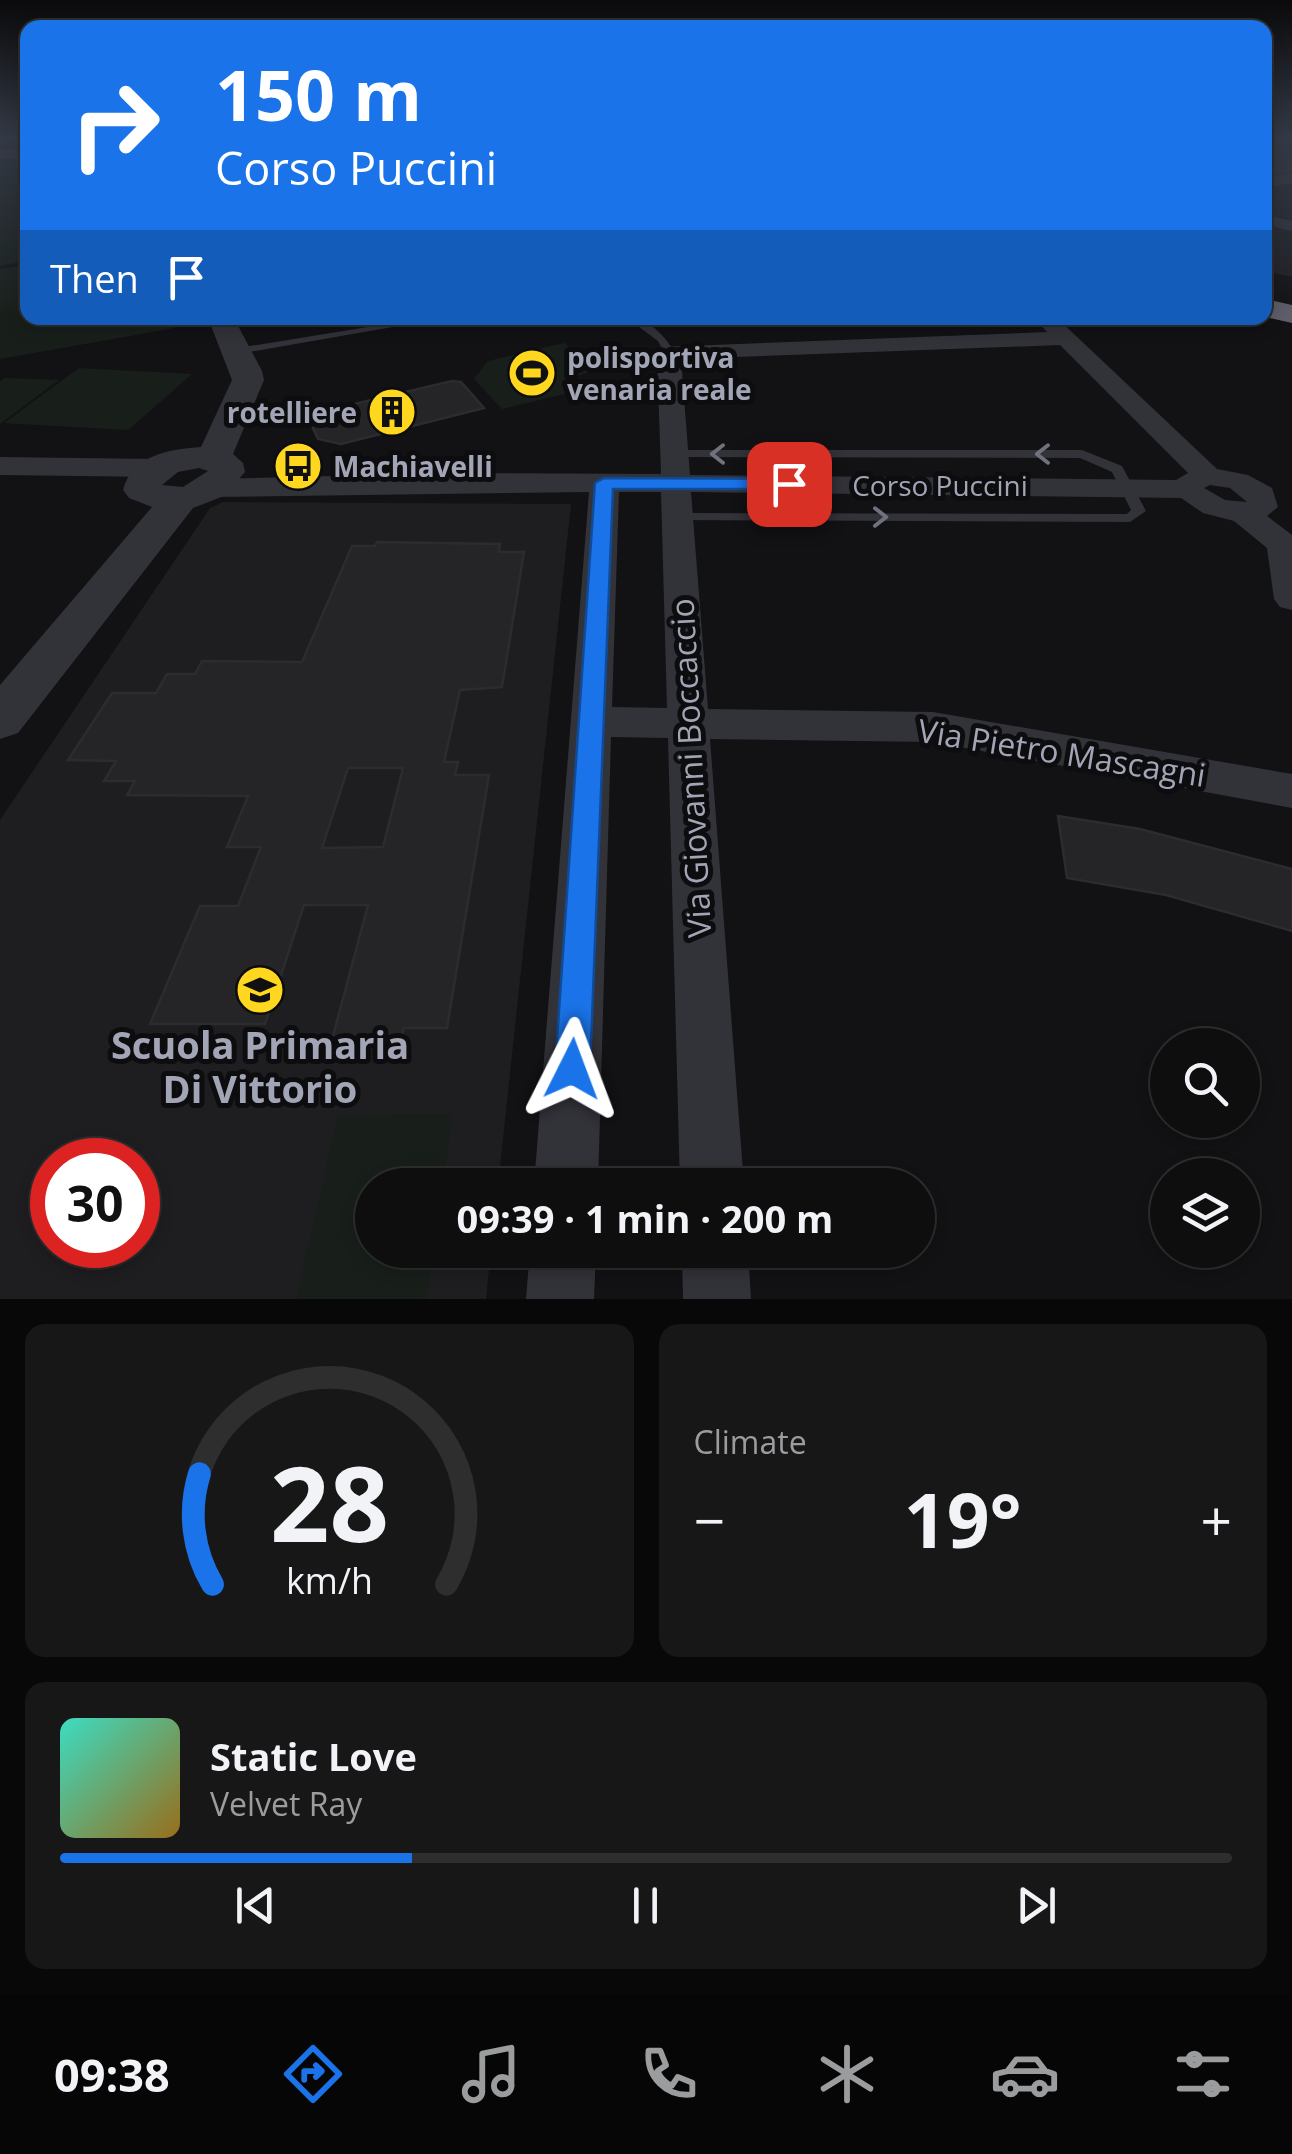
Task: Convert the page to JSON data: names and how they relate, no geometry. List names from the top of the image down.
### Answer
{
  "streets": {
    "street": ["Corso Puccini", "Via Pietro Mascagni", "Via Giovanni Boccaccio"]
  },
  "crossings": [
    ["Corso Puccini", "Via Giovanni Boccaccio"],
    ["Via Pietro Mascagni", "Via Giovanni Boccaccio"]
  ],
  "places": {
    "sports": ["polisportiva venaria reale"],
    "building": ["rotelliere"],
    "bus stop": ["Machiavelli"],
    "school or university": ["Scuola Primaria Di Vittorio"]
  },
  "page": {
    "turn": ["150 m", "Corso Puccini"],
    "then": "Then",
    "limit": "30",
    "trip": "09:39 · 1 min · 200 m",
    "tile": "Climate",
    "heat": ["−", "19°", "+"],
    "song": ["Static Love", "Velvet Ray"],
    "tabs": "09:38",
    "gauge": ["28", "km/h"]
  }
}
